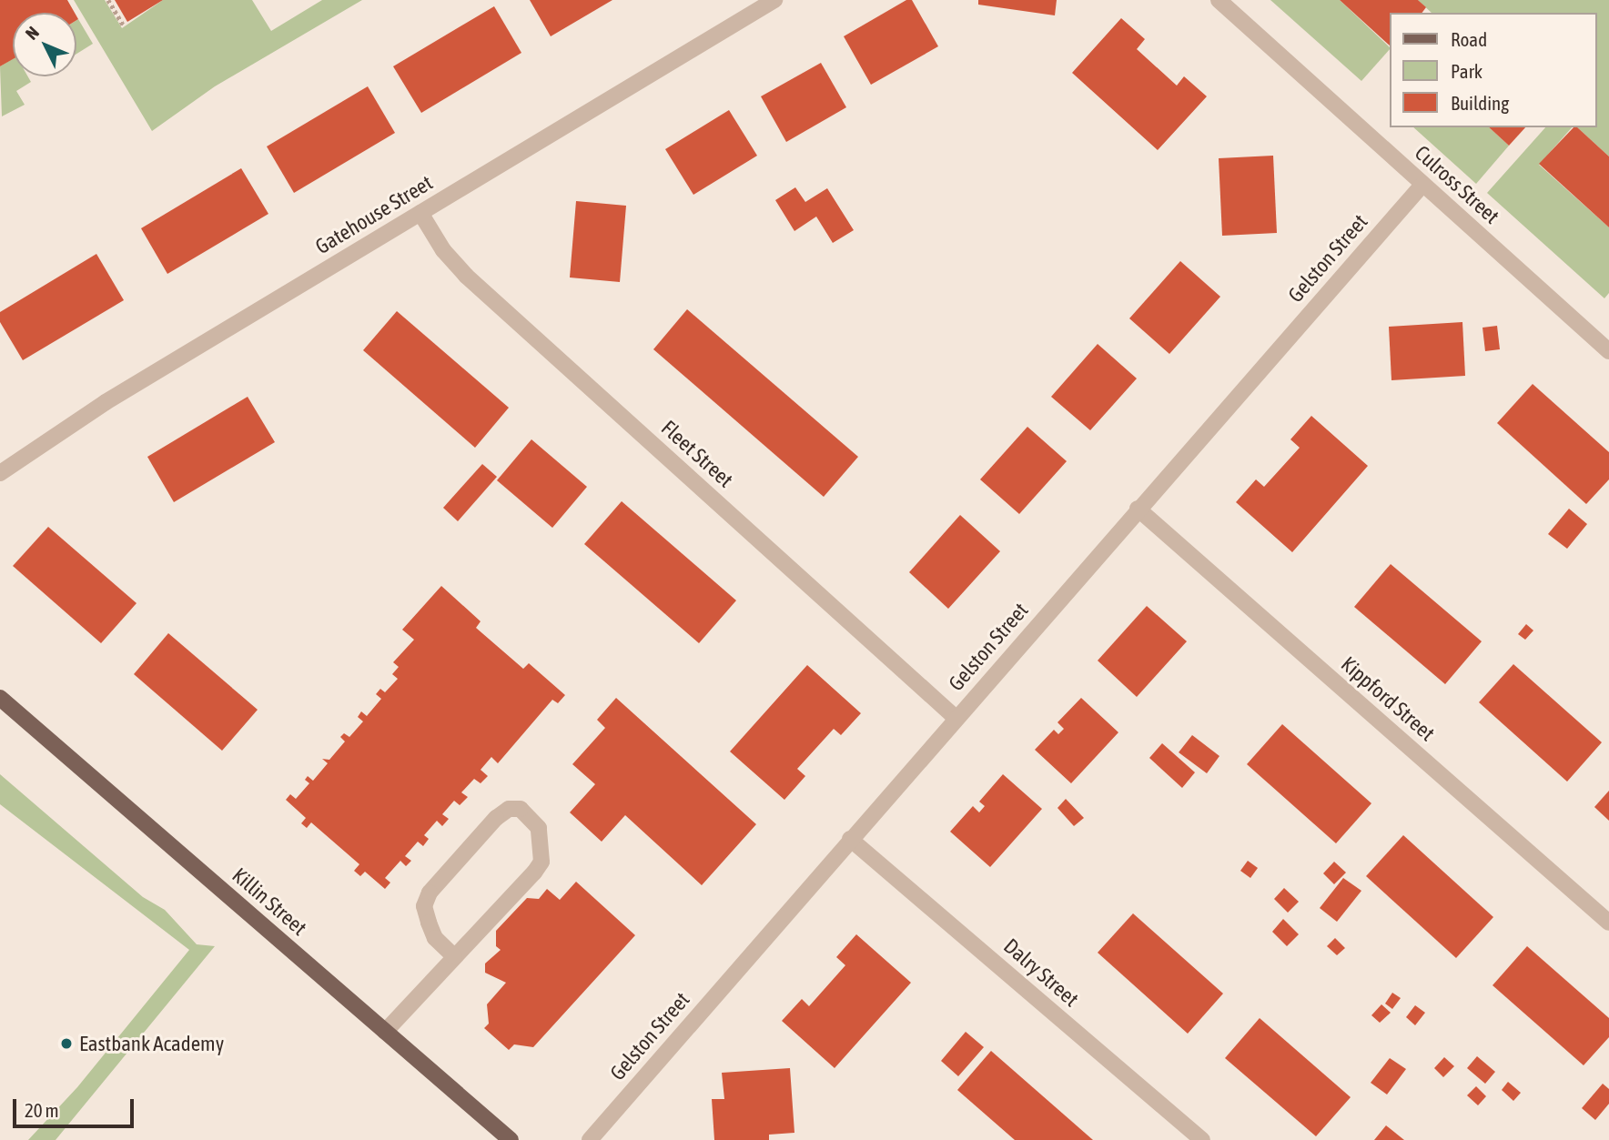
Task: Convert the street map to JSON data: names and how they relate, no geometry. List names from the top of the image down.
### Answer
{
  "streets": {
    "main road": ["Killin Street"],
    "street": [
      "Culross Street",
      "Gatehouse Street",
      "Gelston Street",
      "Fleet Street",
      "Kippford Street",
      "Dalry Street"
    ]
  },
  "crossings": [
    ["Culross Street", "Gelston Street"],
    ["Gatehouse Street", "Fleet Street"],
    ["Gelston Street", "Fleet Street"],
    ["Gelston Street", "Kippford Street"],
    ["Gelston Street", "Dalry Street"]
  ],
  "places": ["Eastbank Academy"],
  "legend": ["Road", "Park", "Building"],
  "scale_bar": "20 m",
  "north": "top left"
}
